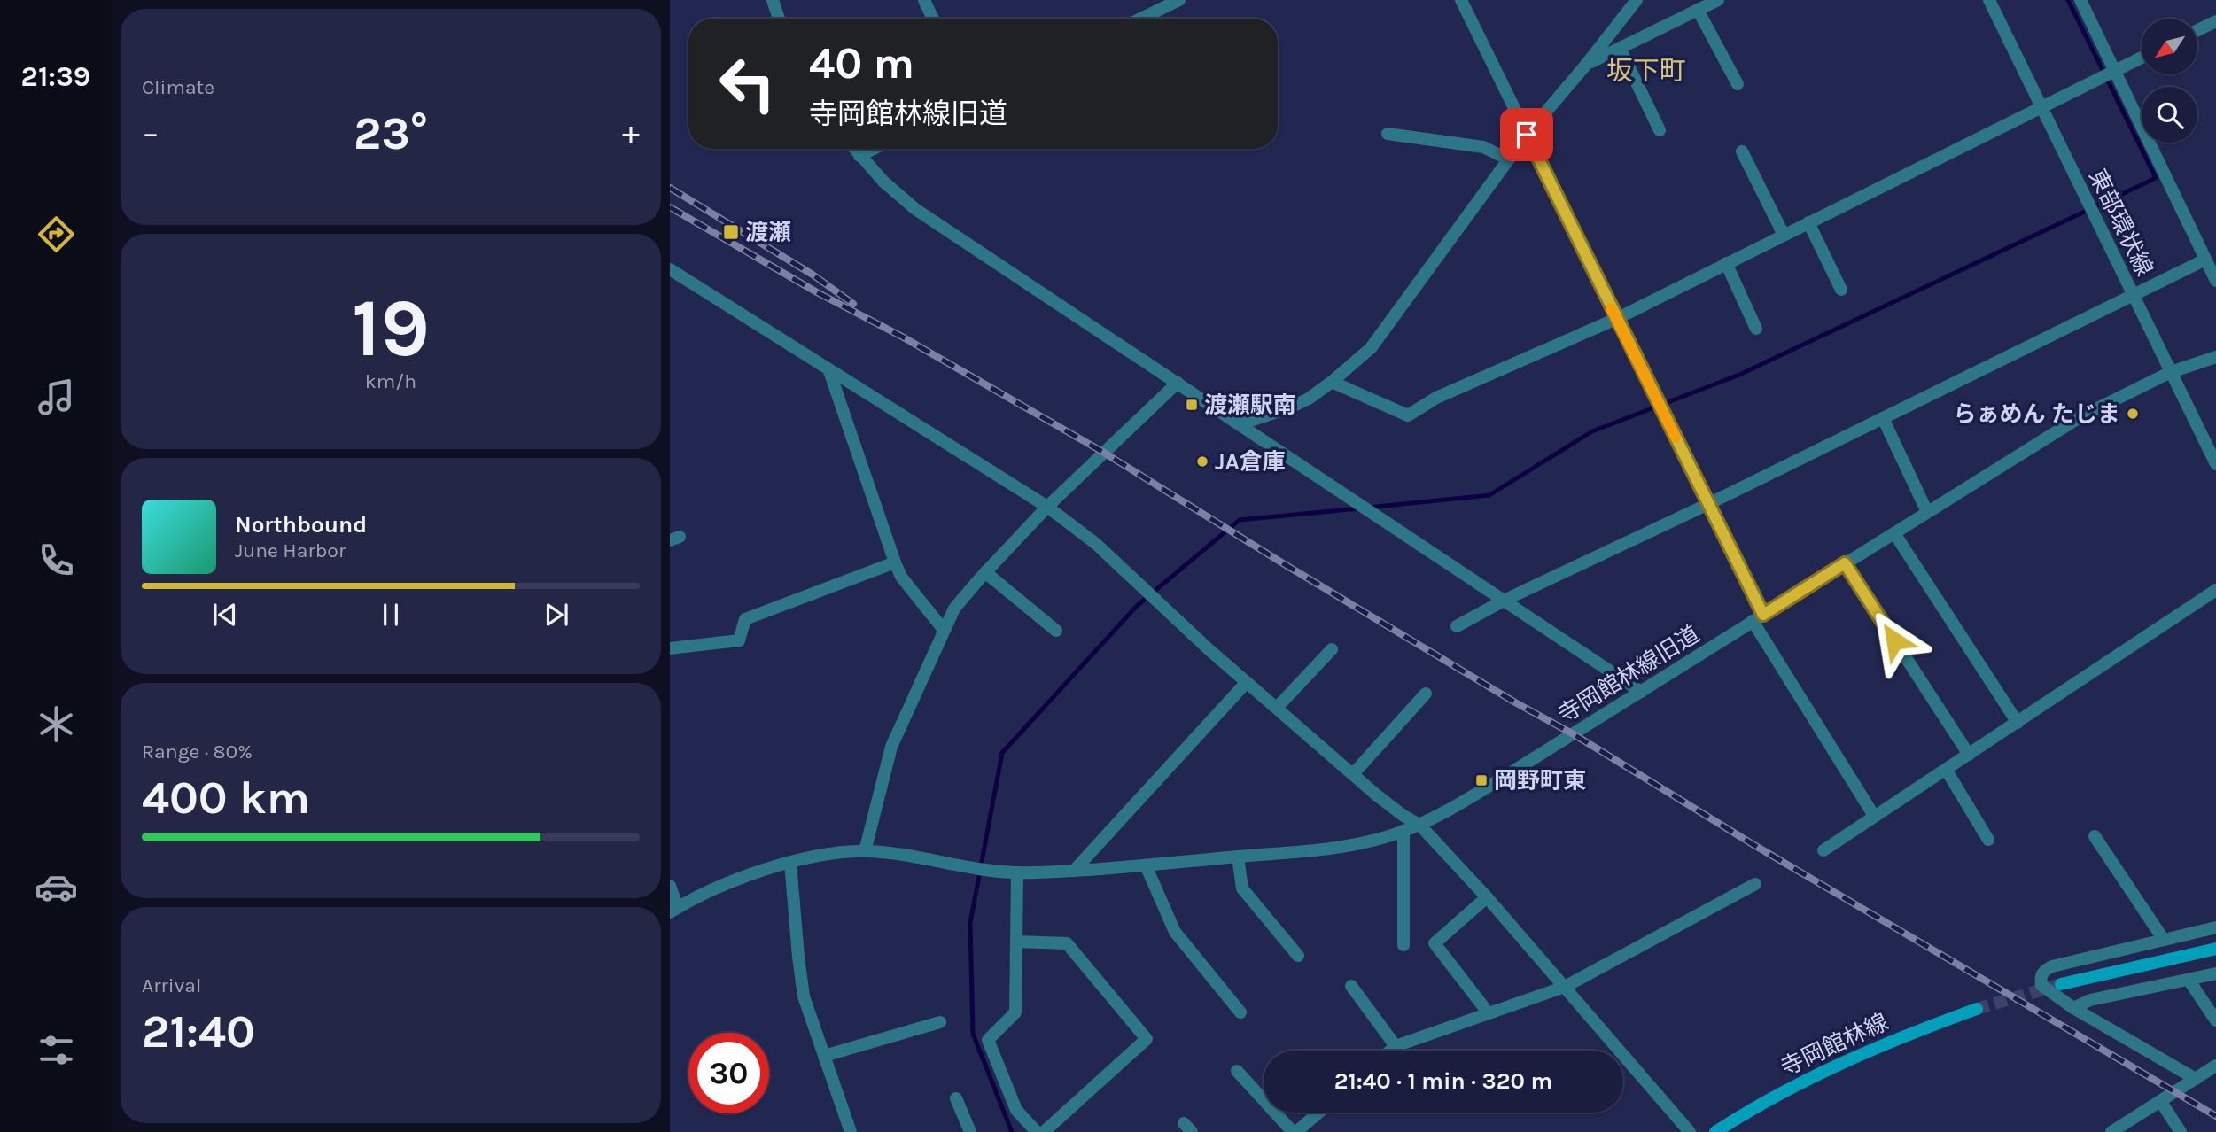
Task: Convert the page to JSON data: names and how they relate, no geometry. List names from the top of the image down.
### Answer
{
  "streets": {
    "main road": ["寺岡館林線"],
    "street": ["東部環状線", "寺岡館林線旧道"]
  },
  "crossings": [
    ["東部環状線", "寺岡館林線旧道"]
  ],
  "districts": ["坂下町"],
  "places": {
    "transit": ["渡瀬", "渡瀬駅南", "岡野町東"],
    "other": ["らぁめん たじま", "JA倉庫"]
  },
  "north": "bottom left",
  "page": {
    "tabs": "21:39",
    "tile": [
      "Climate",
      ["19", "km/h"],
      ["Range · 80%", "400 km"],
      ["Arrival", "21:40"]
    ],
    "turn": ["40 m", "寺岡館林線旧道"],
    "heat": ["−", "23°", "+"],
    "song": ["Northbound", "June Harbor"],
    "limit": "30",
    "trip": "21:40 · 1 min · 320 m"
  }
}
